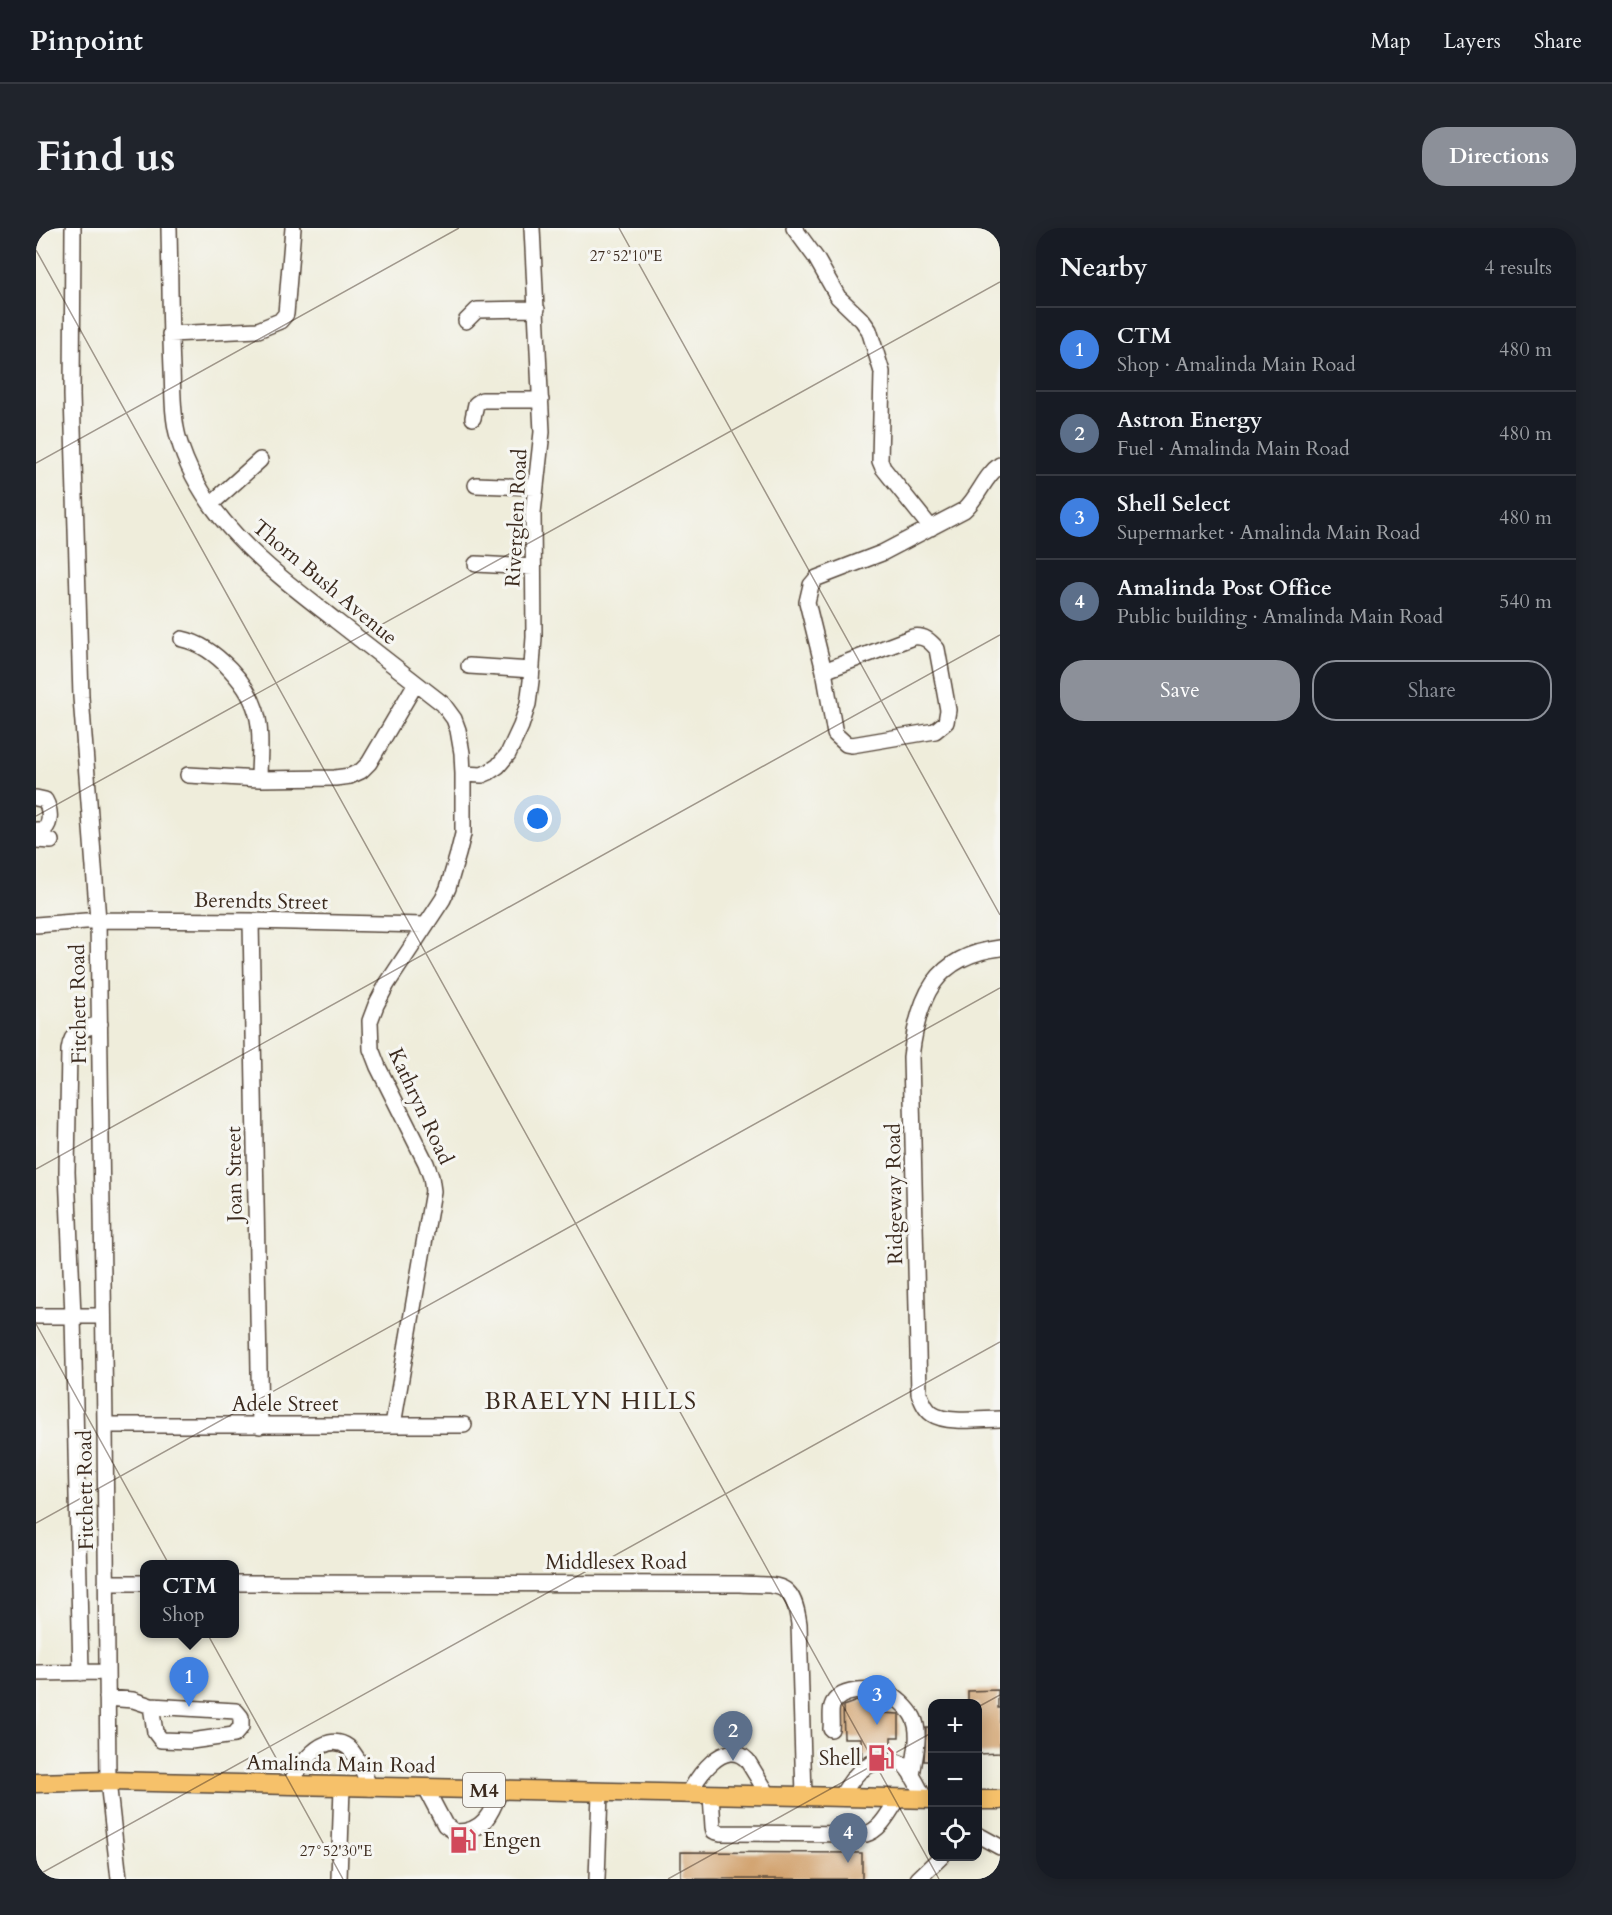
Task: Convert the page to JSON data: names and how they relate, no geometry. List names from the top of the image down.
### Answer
{
  "streets": {
    "main road": ["Amalinda Main Road", "M4"],
    "street": [
      "Riverglen Road",
      "Thorn Bush Avenue",
      "Berendts Street",
      "Fitchett Road",
      "Kathryn Road",
      "Joan Street",
      "Ridgeway Road",
      "Adele Street",
      "Middlesex Road"
    ]
  },
  "crossings": [
    ["Riverglen Road", "Thorn Bush Avenue"],
    ["Riverglen Road", "Kathryn Road"],
    ["Thorn Bush Avenue", "Kathryn Road"],
    ["Berendts Street", "Fitchett Road"],
    ["Berendts Street", "Kathryn Road"],
    ["Berendts Street", "Joan Street"],
    ["Fitchett Road", "Adele Street"],
    ["Fitchett Road", "Amalinda Main Road"],
    ["Kathryn Road", "Adele Street"],
    ["Joan Street", "Adele Street"],
    ["Middlesex Road", "Amalinda Main Road"]
  ],
  "districts": ["BRAELYN HILLS"],
  "places": {
    "fuel station": ["Shell", "Engen"]
  },
  "page": {
    "header": "Pinpoint",
    "nav": ["Map", "Layers", "Share"],
    "buttons": [
      "Directions",
      ["Save", "Share"]
    ],
    "title": "Find us",
    "heading": ["Nearby", "4 results"],
    "list": [
      {
        "mark": "1",
        "name": "CTM",
        "note": "Shop · Amalinda Main Road",
        "value": "480 m"
      },
      {
        "mark": "2",
        "name": "Astron Energy",
        "note": "Fuel · Amalinda Main Road",
        "value": "480 m"
      },
      {
        "mark": "3",
        "name": "Shell Select",
        "note": "Supermarket · Amalinda Main Road",
        "value": "480 m"
      },
      {
        "mark": "4",
        "name": "Amalinda Post Office",
        "note": "Public building · Amalinda Main Road",
        "value": "540 m"
      }
    ],
    "popup": ["CTM", "Shop"],
    "pins": [
      "1",
      "3",
      "2",
      "4"
    ],
    "map_buttons": ["+", "−"]
  },
  "coordinates": ["27°52'10\"E", "27°52'30\"E"]
}
